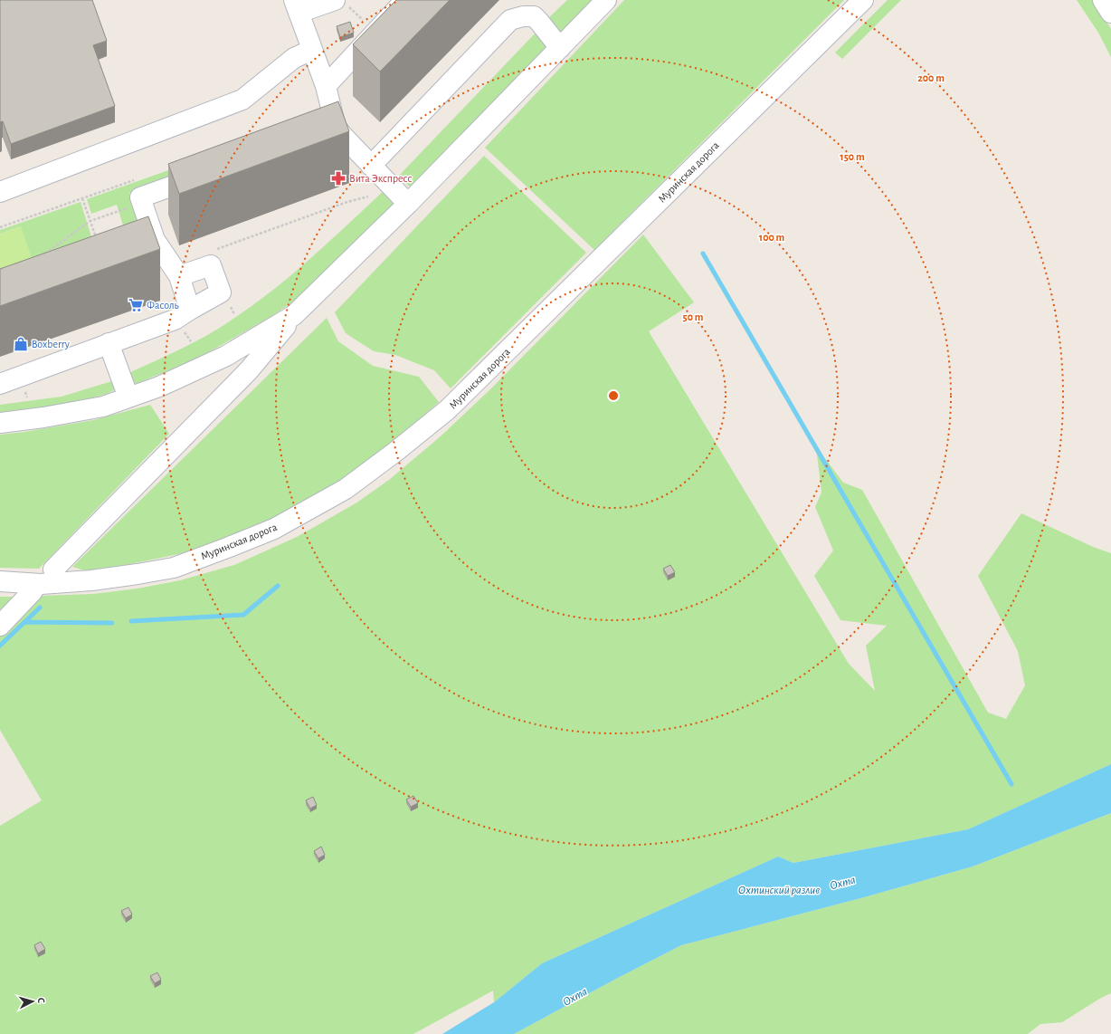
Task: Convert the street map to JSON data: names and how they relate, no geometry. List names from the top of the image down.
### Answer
{
  "streets": {
    "street": ["Муринская дорога"]
  },
  "water": ["Охта", "Охтинский разлив"],
  "places": {
    "pharmacy": ["Вита Экспресс"],
    "supermarket": ["Фасоль"],
    "shop": ["Boxberry"]
  },
  "north": "right",
  "rings": [
    "200 m",
    "150 m",
    "100 m",
    "50 m"
  ]
}
